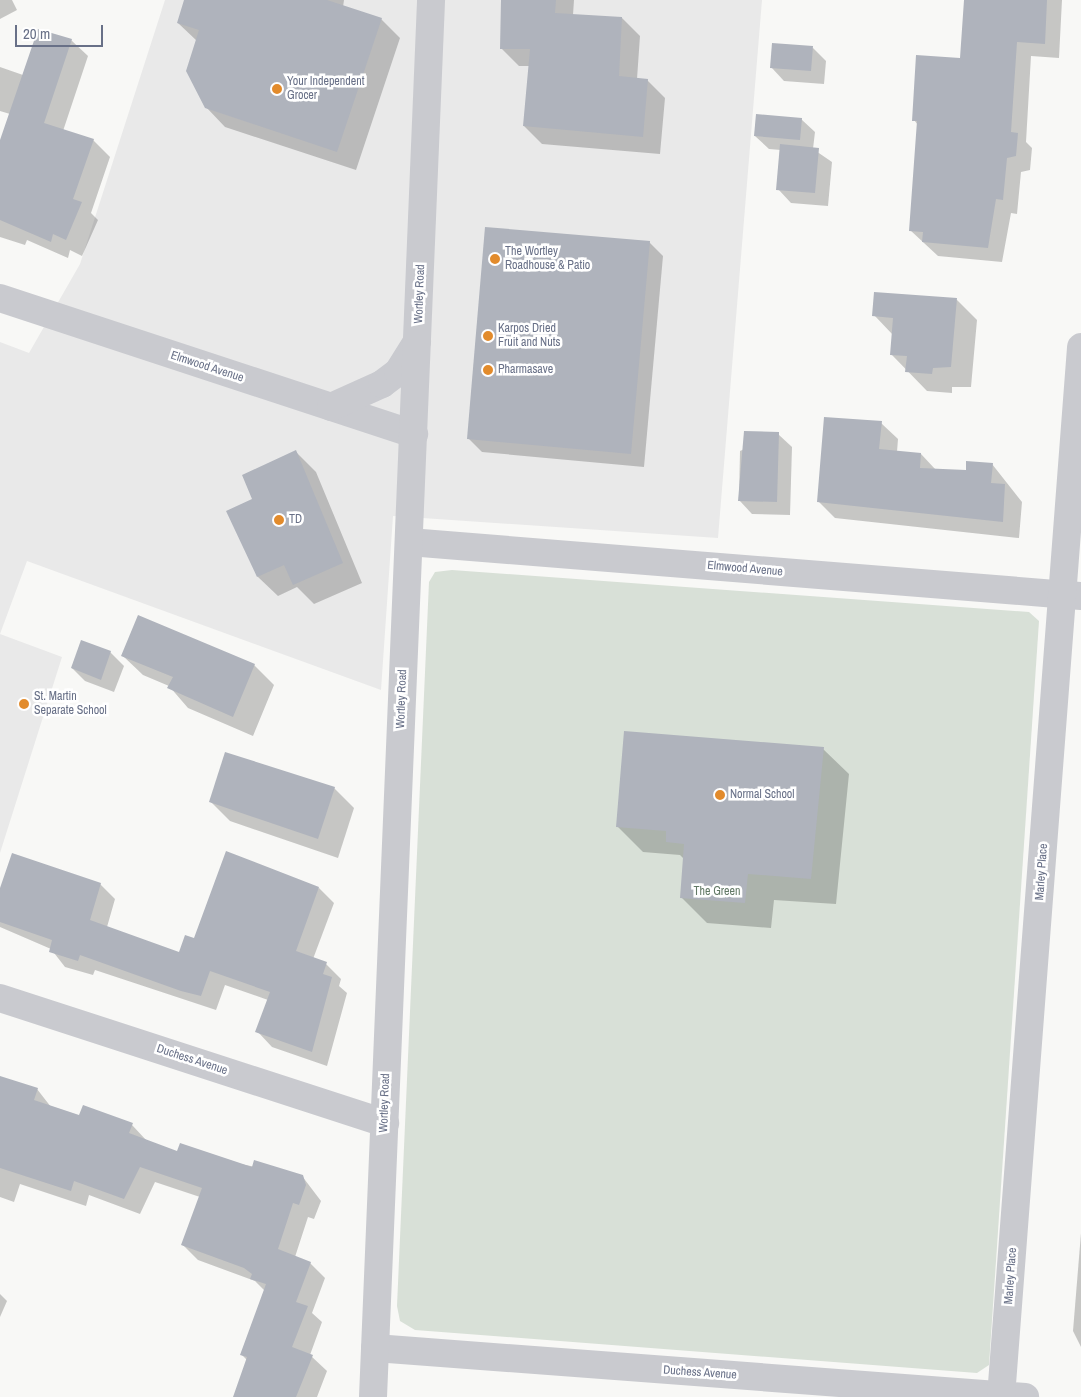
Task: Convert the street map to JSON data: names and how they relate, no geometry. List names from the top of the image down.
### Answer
{
  "streets": {
    "street": [
      "Wortley Road",
      "Elmwood Avenue",
      "Marley Place",
      "Duchess Avenue"
    ]
  },
  "crossings": [
    ["Wortley Road", "Elmwood Avenue"],
    ["Wortley Road", "Duchess Avenue"],
    ["Elmwood Avenue", "Marley Place"],
    ["Marley Place", "Duchess Avenue"]
  ],
  "parks": ["The Green"],
  "places": [
    "Your Independent Grocer",
    "The Wortley Roadhouse & Patio",
    "Karpos Dried Fruit and Nuts",
    "Pharmasave",
    "TD",
    "St. Martin Separate School",
    "Normal School"
  ],
  "scale_bar": "20 m"
}
